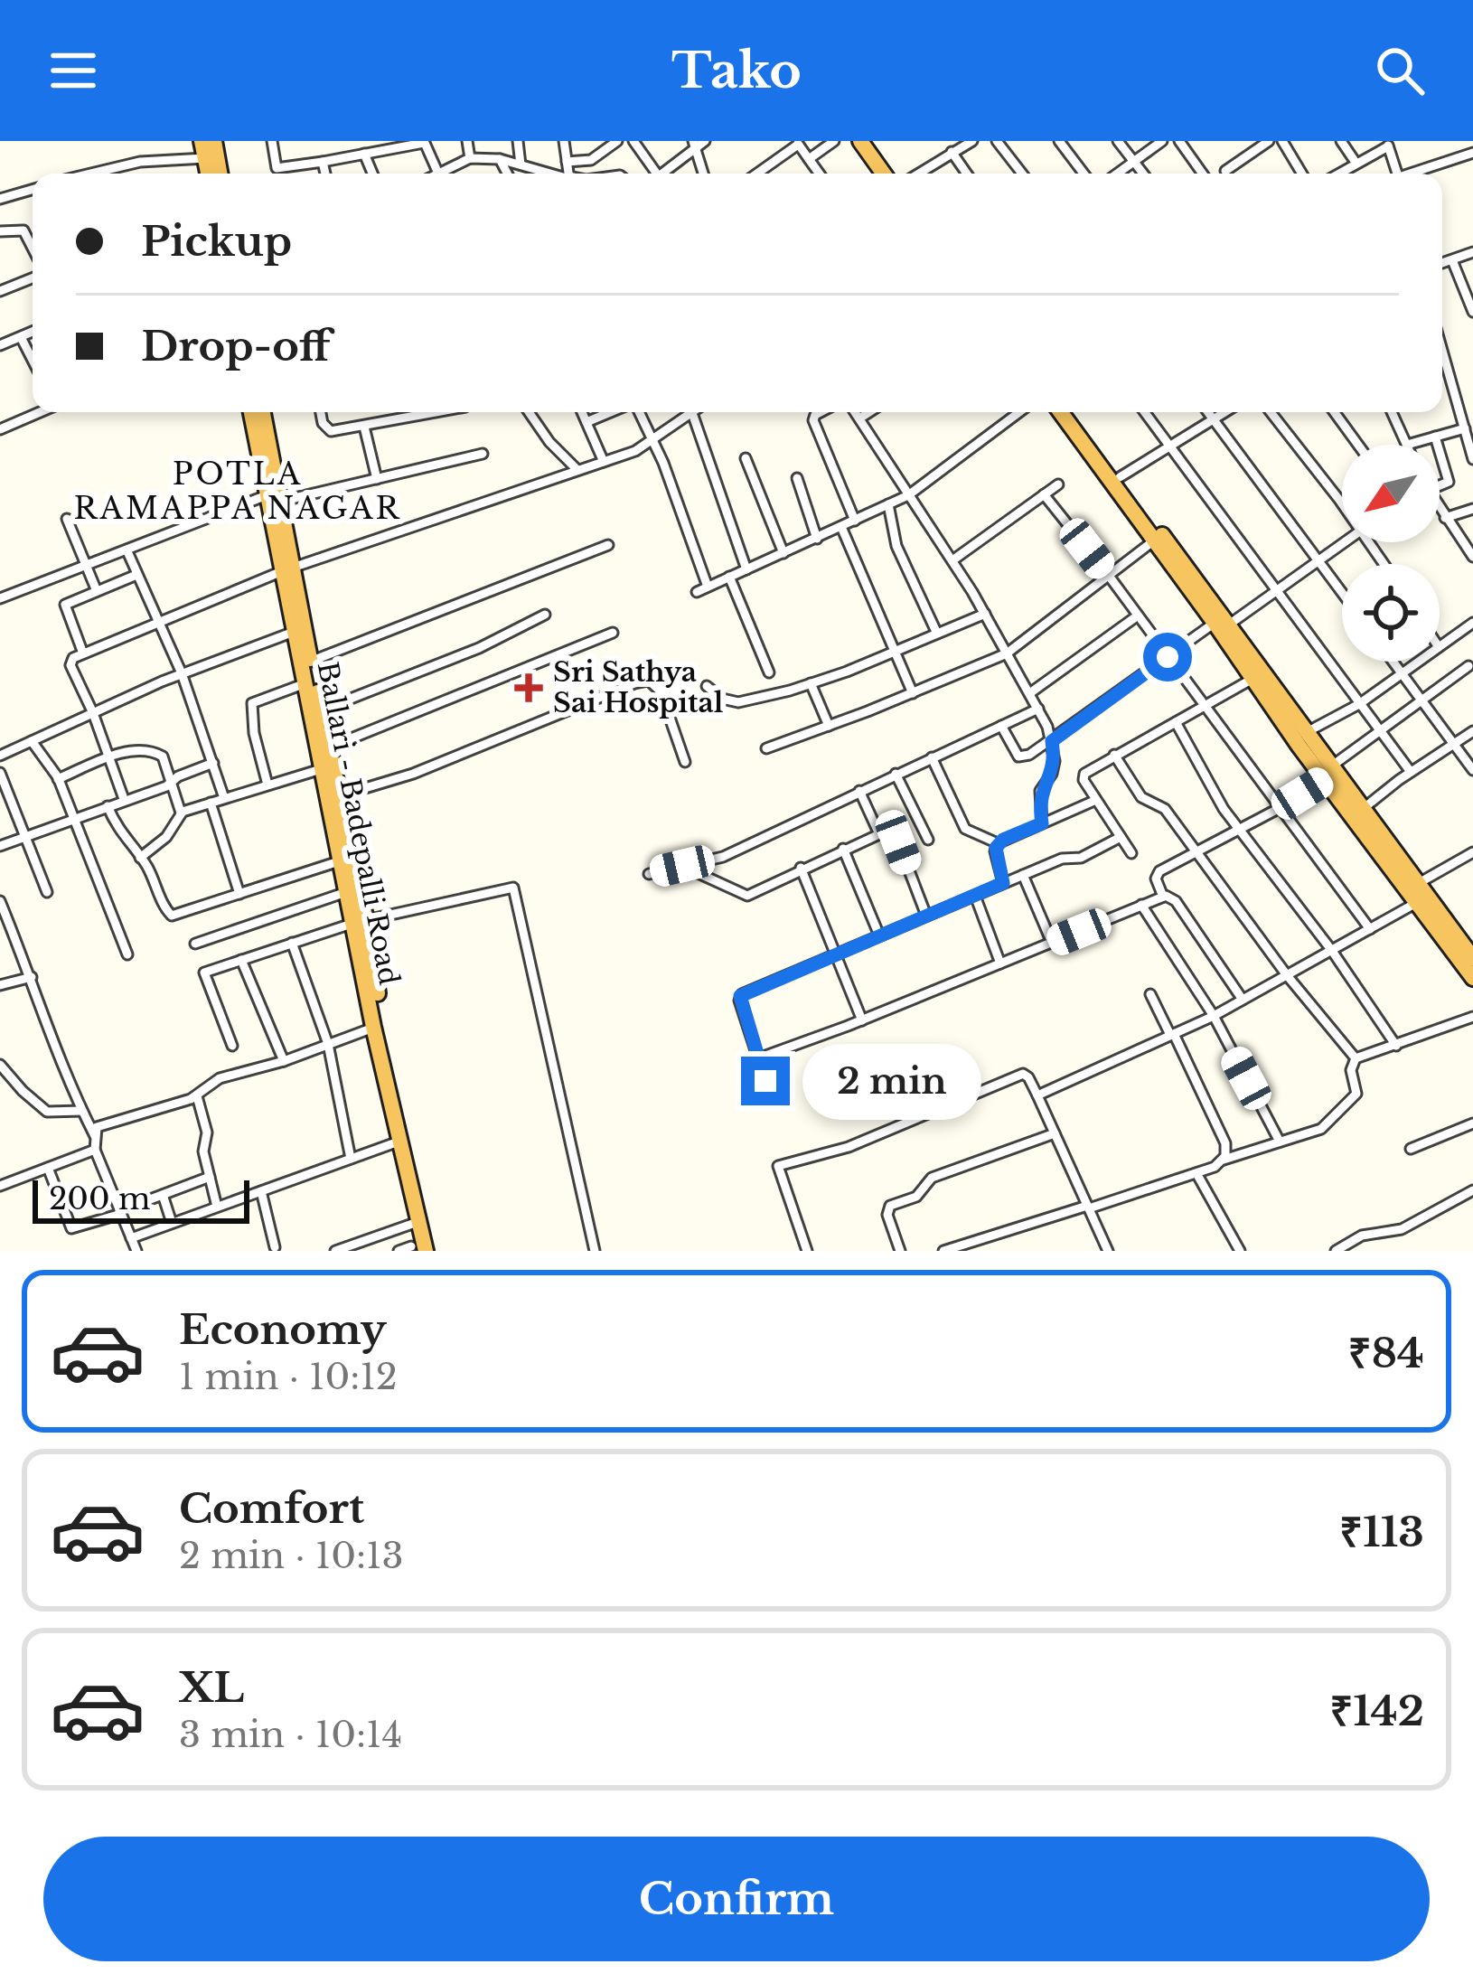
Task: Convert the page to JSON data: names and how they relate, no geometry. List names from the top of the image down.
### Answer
{
  "streets": {
    "highway": ["Ballari - Badepalli Road"]
  },
  "districts": ["POTLA RAMAPPA NAGAR"],
  "places": {
    "health": ["Sri Sathya Sai Hospital"]
  },
  "scale_bar": "200 m",
  "north": "bottom left",
  "page": {
    "header": "Tako",
    "banner": ["Pickup", "Drop-off"],
    "bubble": "2 min",
    "scale": "200 m",
    "list": [
      {
        "name": "Economy",
        "note": "1 min · 10:12",
        "value": "₹84"
      },
      {
        "name": "Comfort",
        "note": "2 min · 10:13",
        "value": "₹113"
      },
      {
        "name": "XL",
        "note": "3 min · 10:14",
        "value": "₹142"
      }
    ],
    "buttons": "Confirm"
  }
}
